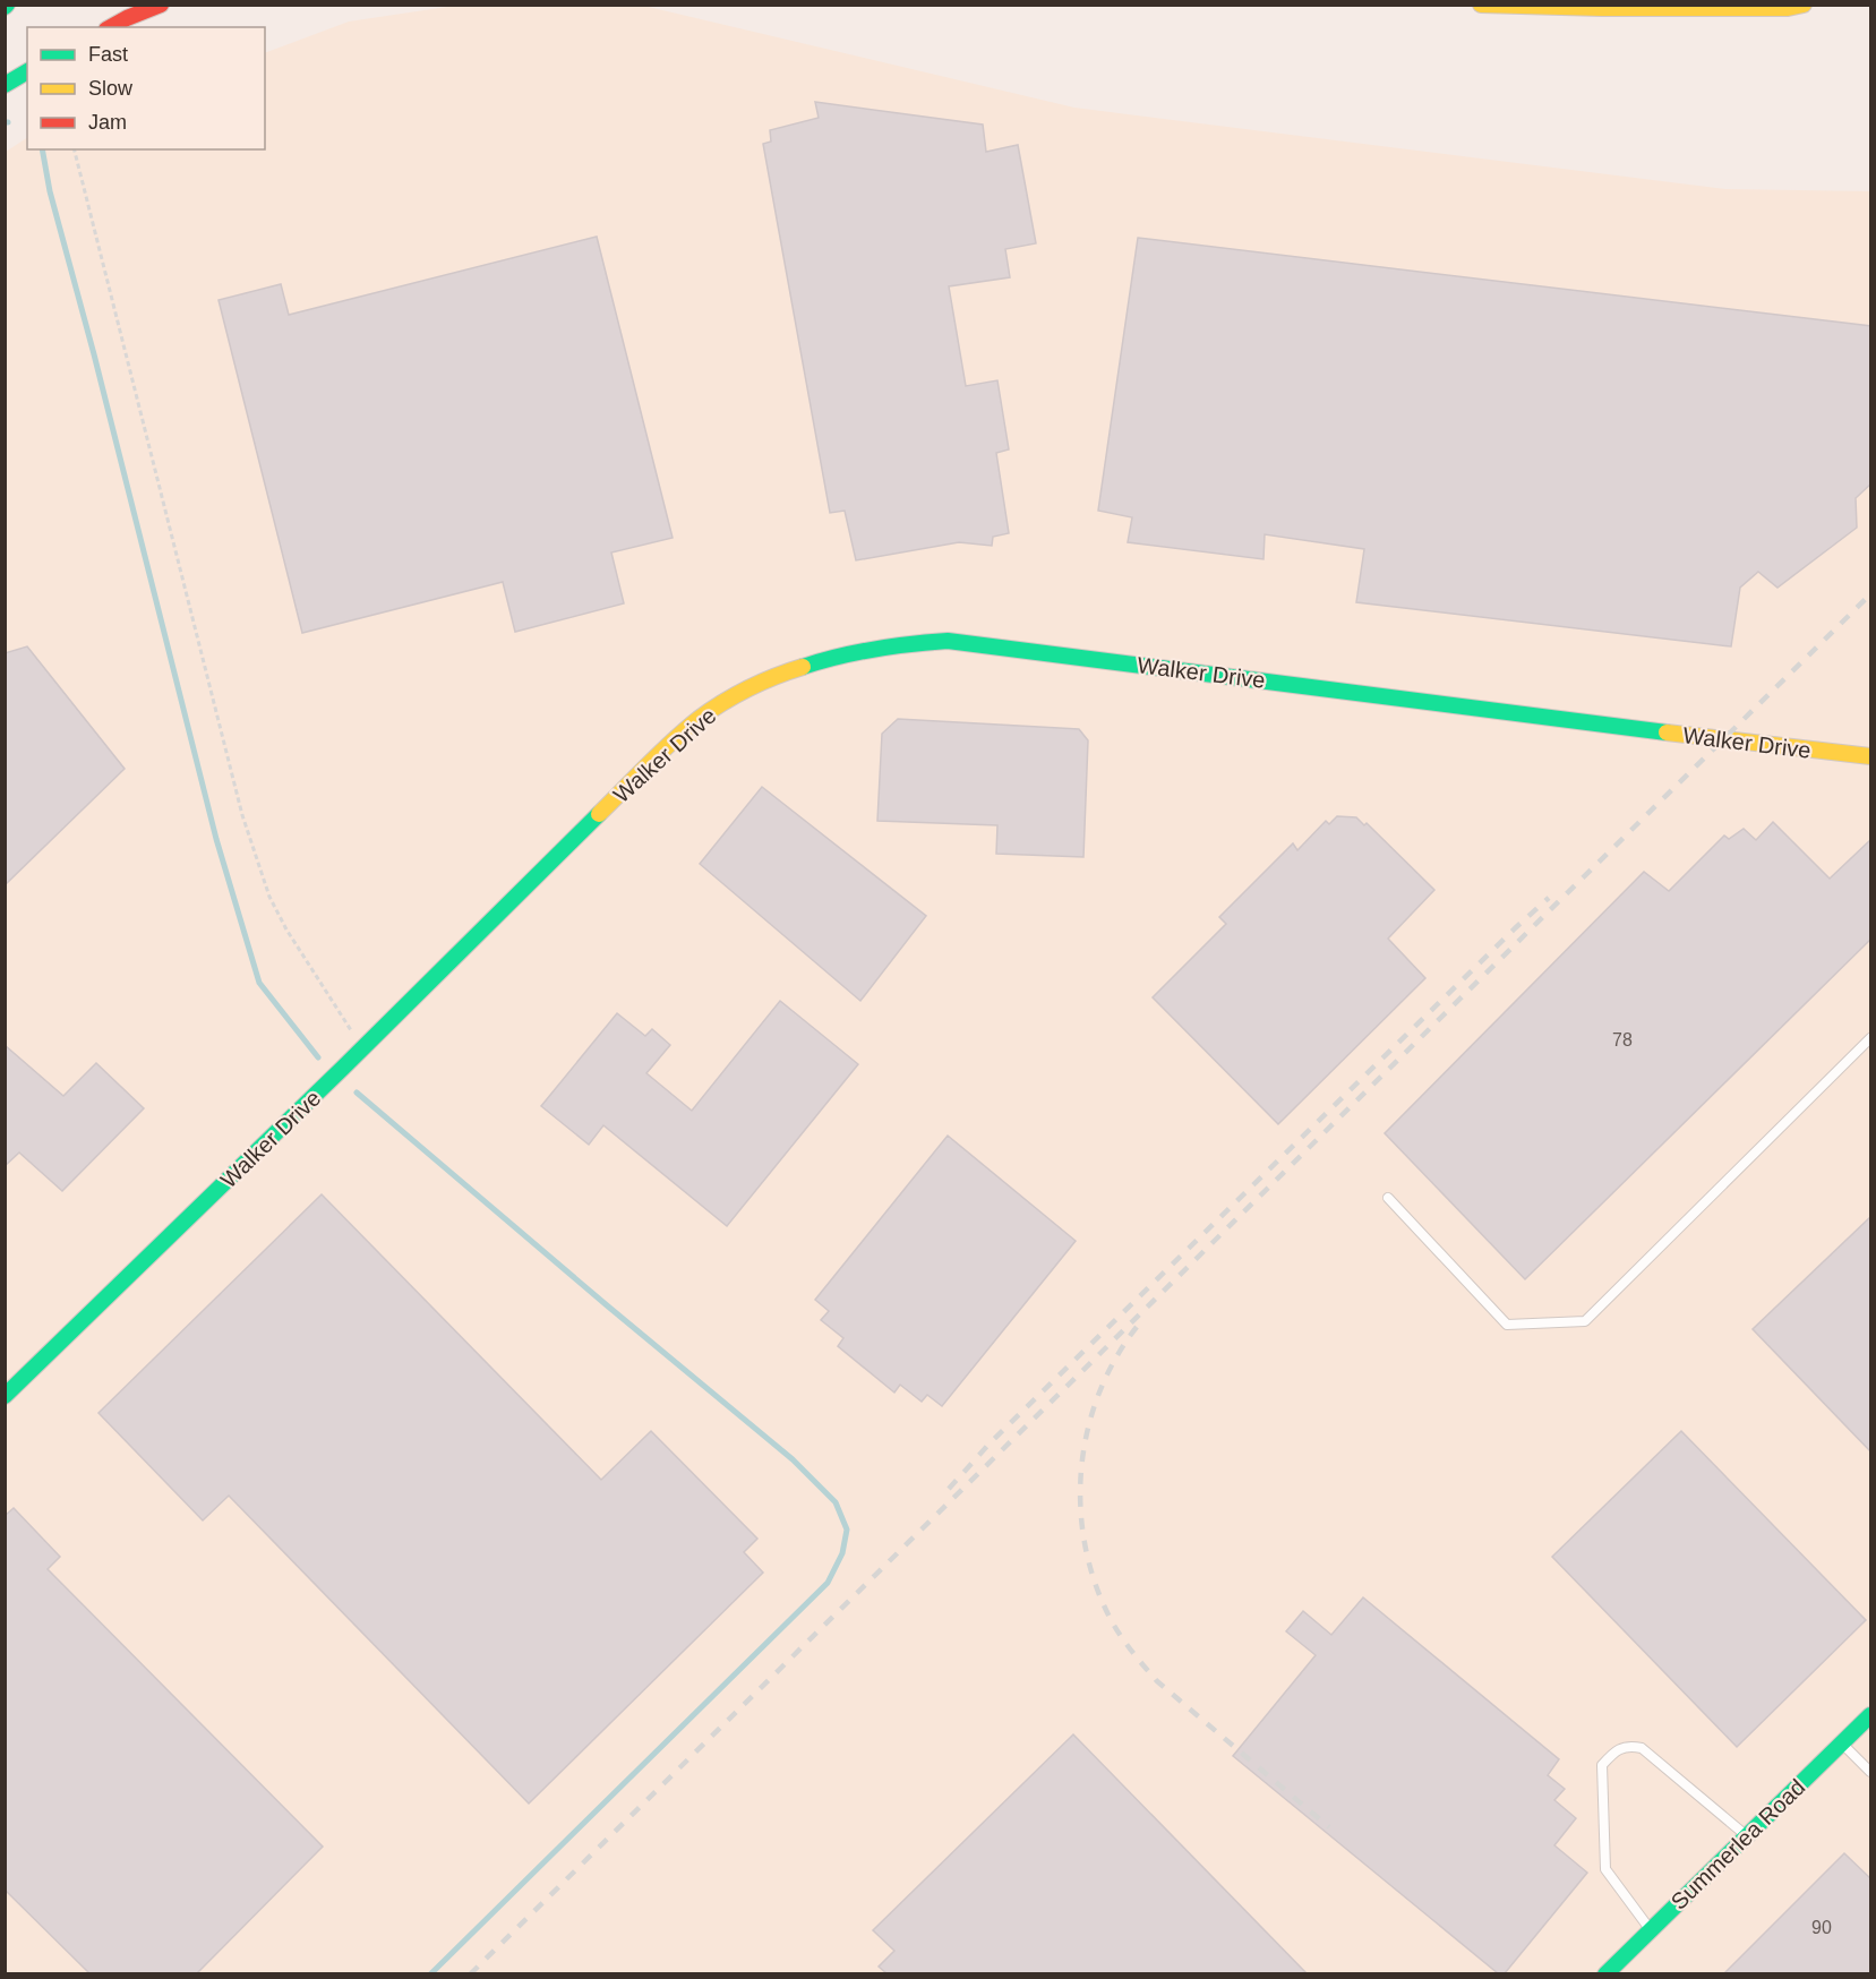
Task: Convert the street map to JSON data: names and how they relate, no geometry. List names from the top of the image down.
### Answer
{
  "streets": {
    "main road": ["Walker Drive", "Summerlea Road"]
  },
  "house_numbers": ["78", "90"],
  "legend": ["Fast", "Slow", "Jam"]
}
